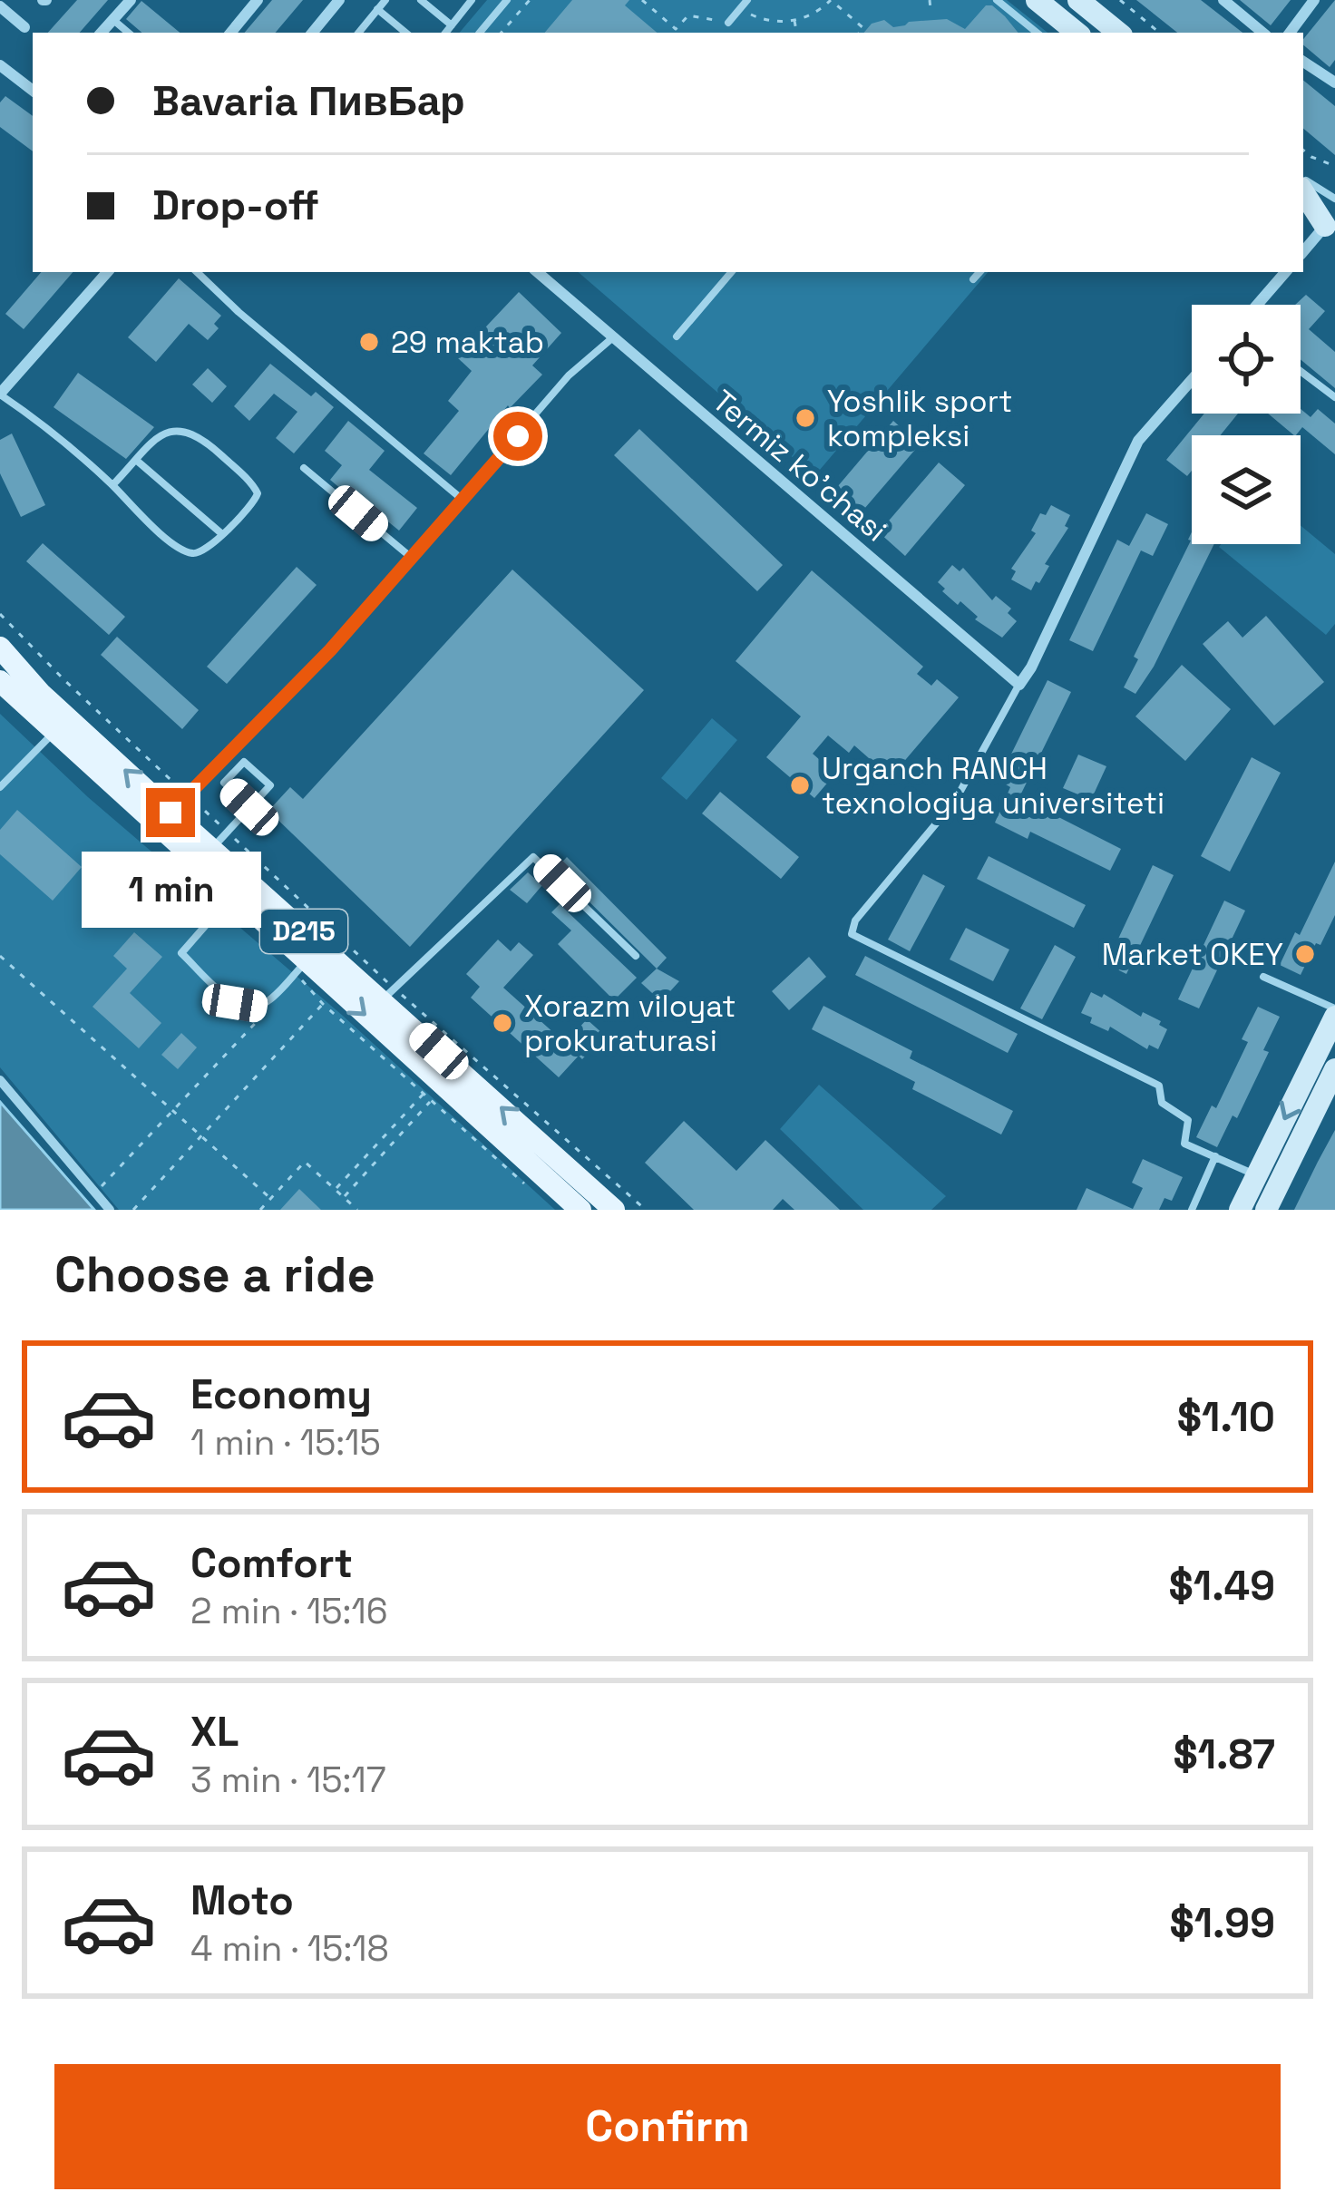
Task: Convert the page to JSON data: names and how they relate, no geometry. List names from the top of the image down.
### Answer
{
  "streets": {
    "main road": ["D215"],
    "street": ["Termiz ko'chasi"]
  },
  "places": [
    "29 maktab",
    "Yoshlik sport kompleksi",
    "Urganch RANCH texnologiya universiteti",
    "Market OKEY",
    "Xorazm viloyat prokuraturasi"
  ],
  "page": {
    "banner": ["Bavaria ПивБар", "Drop-off"],
    "bubble": "1 min",
    "heading": "Choose a ride",
    "list": [
      {
        "name": "Economy",
        "note": "1 min · 15:15",
        "value": "$1.10"
      },
      {
        "name": "Comfort",
        "note": "2 min · 15:16",
        "value": "$1.49"
      },
      {
        "name": "XL",
        "note": "3 min · 15:17",
        "value": "$1.87"
      },
      {
        "name": "Moto",
        "note": "4 min · 15:18",
        "value": "$1.99"
      }
    ],
    "buttons": "Confirm"
  }
}
